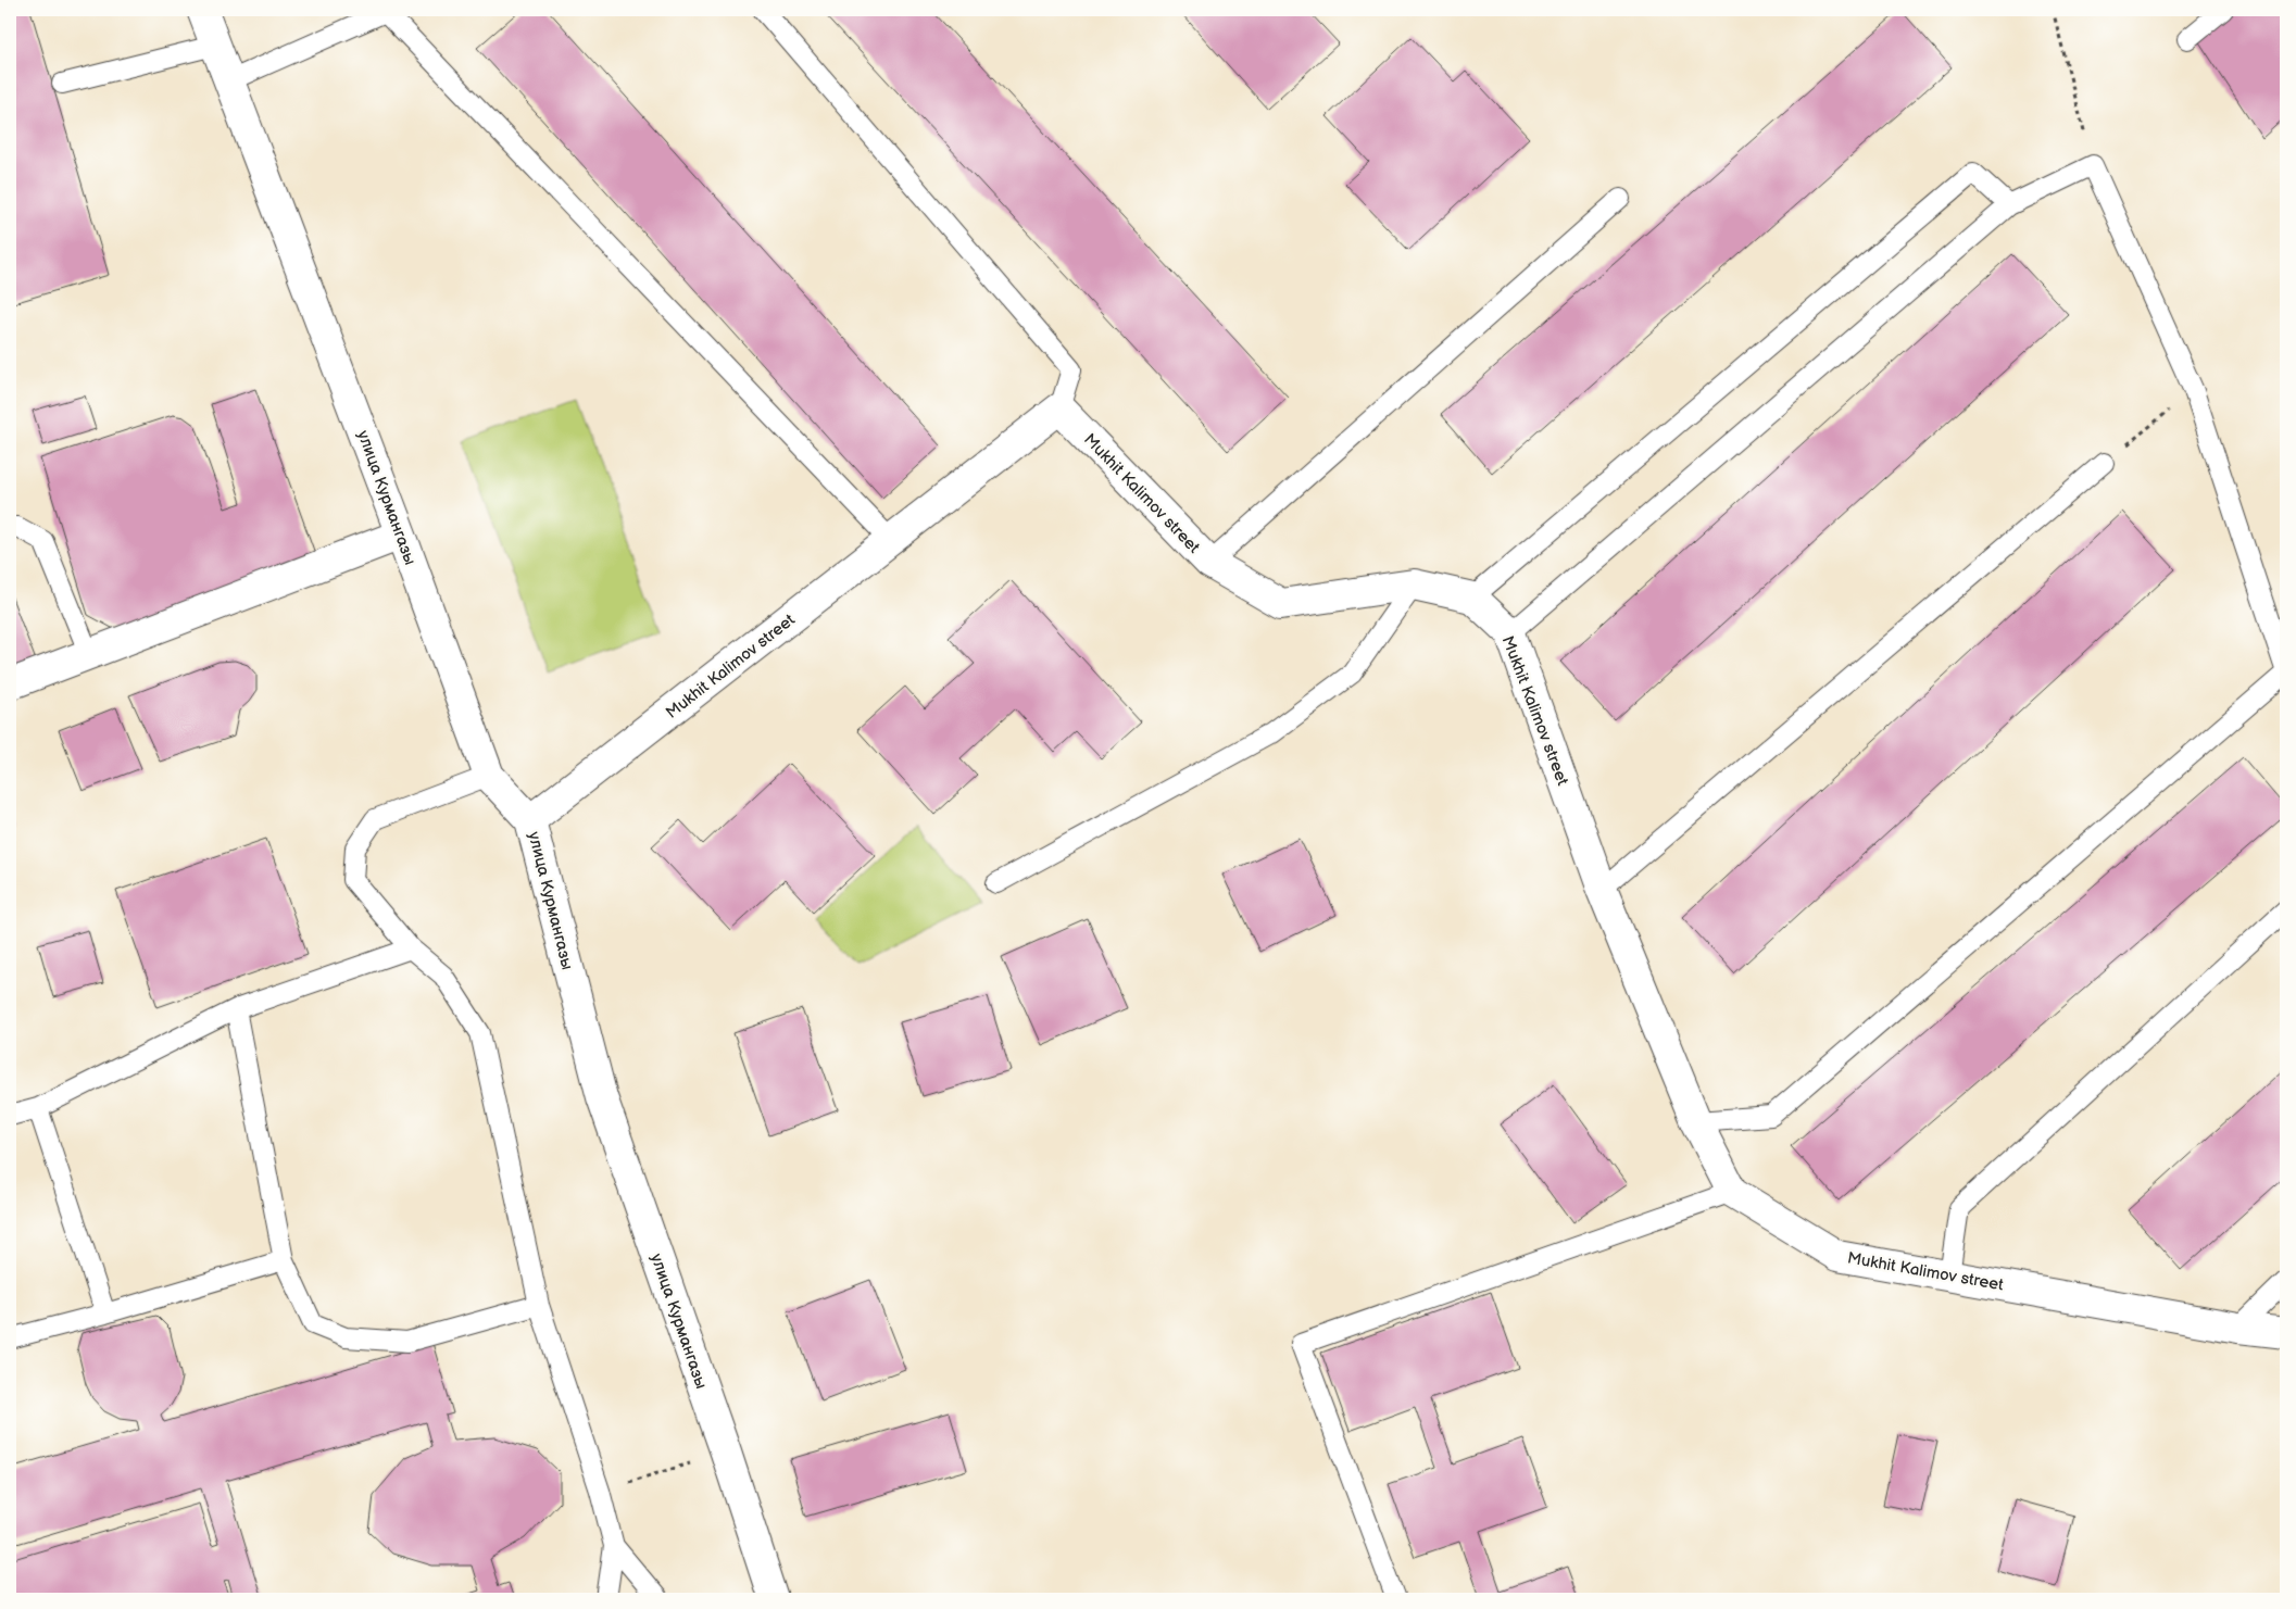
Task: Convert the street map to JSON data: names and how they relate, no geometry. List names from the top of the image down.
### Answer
{
  "streets": {
    "street": ["Mukhit Kalimov street", "улица Курмангазы"]
  },
  "crossings": [
    ["Mukhit Kalimov street", "улица Курмангазы"]
  ]
}
